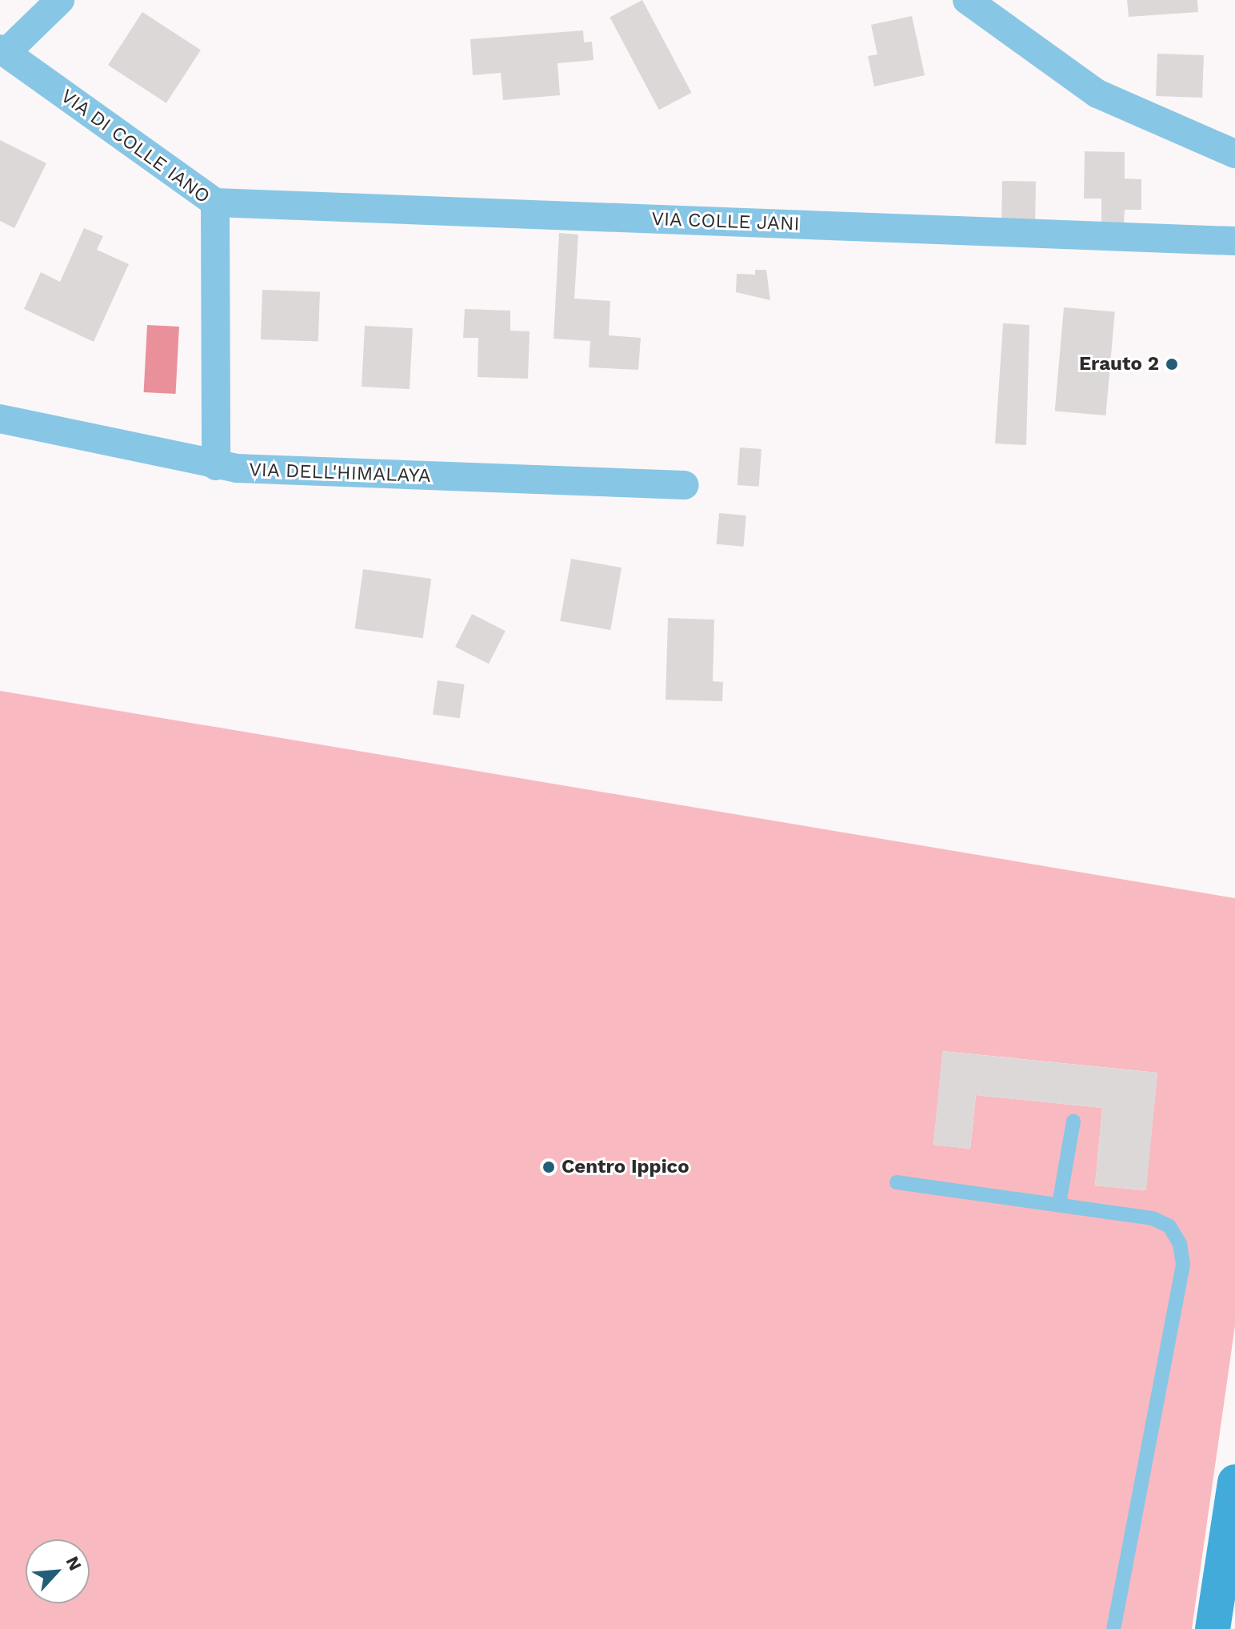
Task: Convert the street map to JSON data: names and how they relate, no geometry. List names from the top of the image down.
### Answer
{
  "streets": {
    "street": ["VIA DI COLLE IANO", "VIA COLLE JANI", "VIA DELL'HIMALAYA"]
  },
  "crossings": [
    ["VIA DI COLLE IANO", "VIA COLLE JANI"],
    ["VIA DI COLLE IANO", "VIA DELL'HIMALAYA"]
  ],
  "places": ["Erauto 2", "Centro Ippico"],
  "north": "top right"
}
